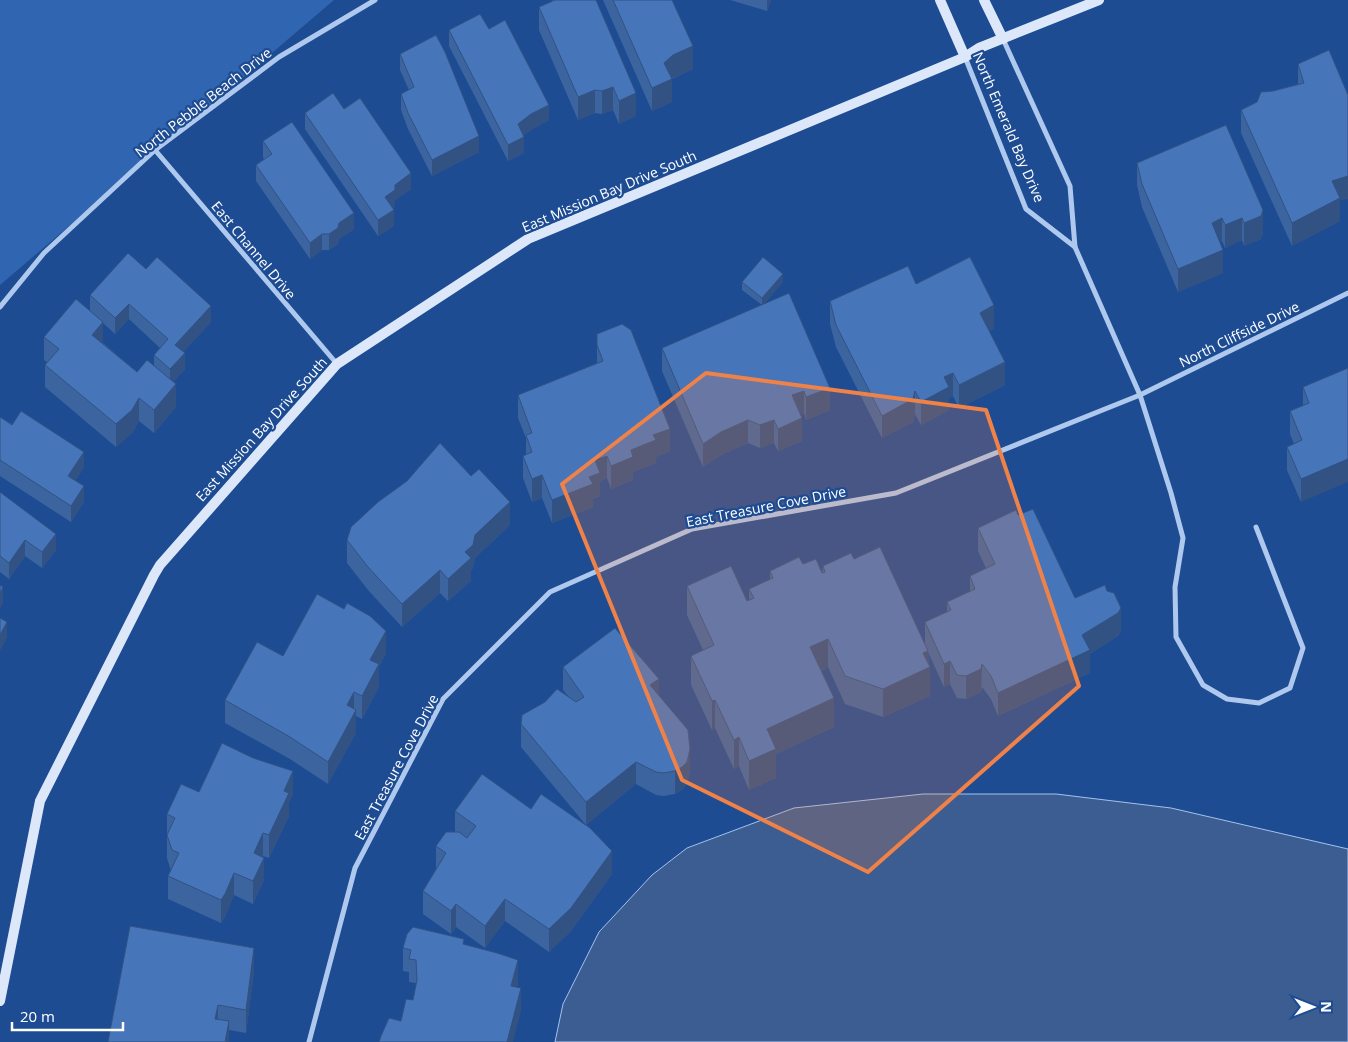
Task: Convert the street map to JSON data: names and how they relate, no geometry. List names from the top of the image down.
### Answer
{
  "streets": {
    "street": [
      "North Pebble Beach Drive",
      "North Emerald Bay Drive",
      "East Mission Bay Drive South",
      "East Channel Drive",
      "North Cliffside Drive",
      "East Treasure Cove Drive"
    ]
  },
  "crossings": [
    ["North Pebble Beach Drive", "East Channel Drive"],
    ["North Emerald Bay Drive", "East Mission Bay Drive South"],
    ["North Emerald Bay Drive", "North Cliffside Drive"],
    ["North Emerald Bay Drive", "East Treasure Cove Drive"],
    ["East Mission Bay Drive South", "East Channel Drive"],
    ["North Cliffside Drive", "East Treasure Cove Drive"]
  ],
  "scale_bar": "20 m",
  "north": "right"
}
